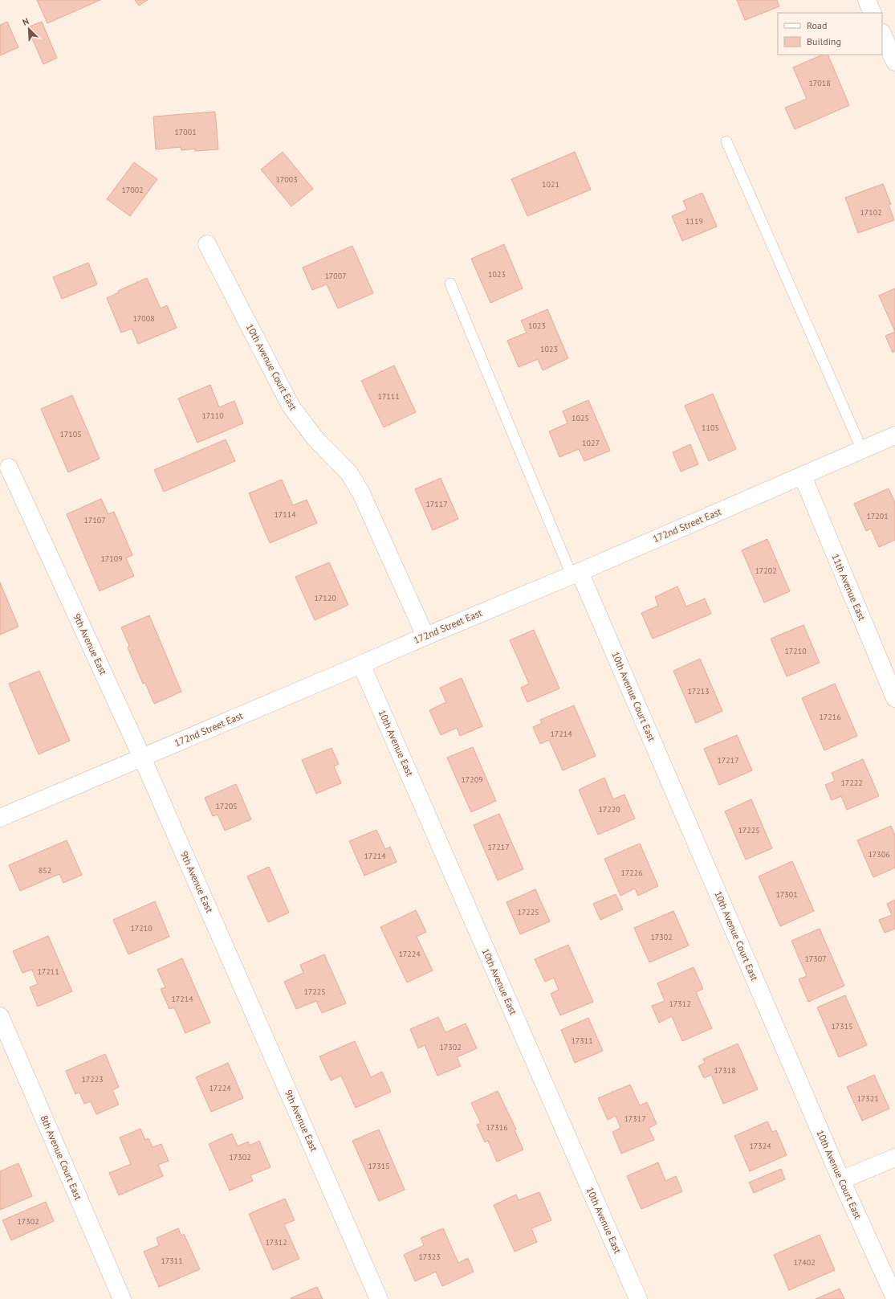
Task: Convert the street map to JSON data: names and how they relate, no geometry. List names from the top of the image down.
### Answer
{
  "streets": {
    "street": [
      "10th Avenue Court East",
      "172nd Street East",
      "11th Avenue East",
      "9th Avenue East",
      "10th Avenue East",
      "8th Avenue Court East"
    ]
  },
  "crossings": [
    ["10th Avenue Court East", "172nd Street East"],
    ["172nd Street East", "11th Avenue East"],
    ["172nd Street East", "9th Avenue East"],
    ["172nd Street East", "10th Avenue East"]
  ],
  "house_numbers": [
    "17018",
    "17001",
    "17003",
    "1021",
    "17002",
    "17102",
    "1119",
    "1023",
    "17007",
    "17008",
    "1023",
    "1023",
    "17111",
    "17110",
    "1025",
    "1105",
    "17105",
    "1027",
    "17117",
    "17114",
    "17201",
    "17107",
    "17109",
    "17202",
    "17120",
    "17210",
    "17213",
    "17216",
    "17214",
    "17217",
    "17209",
    "17222",
    "17205",
    "17220",
    "17225",
    "17217",
    "17306",
    "17214",
    "852",
    "17226",
    "17301",
    "17225",
    "17210",
    "17302",
    "17224",
    "17307",
    "17211",
    "17225",
    "17214",
    "17312",
    "17315",
    "17311",
    "17302",
    "17318",
    "17223",
    "17224",
    "17321",
    "17317",
    "17316",
    "17324",
    "17302",
    "17315",
    "17302",
    "17312",
    "17323",
    "17311",
    "17402"
  ],
  "legend": ["Road", "Building"],
  "north": "top left"
}
